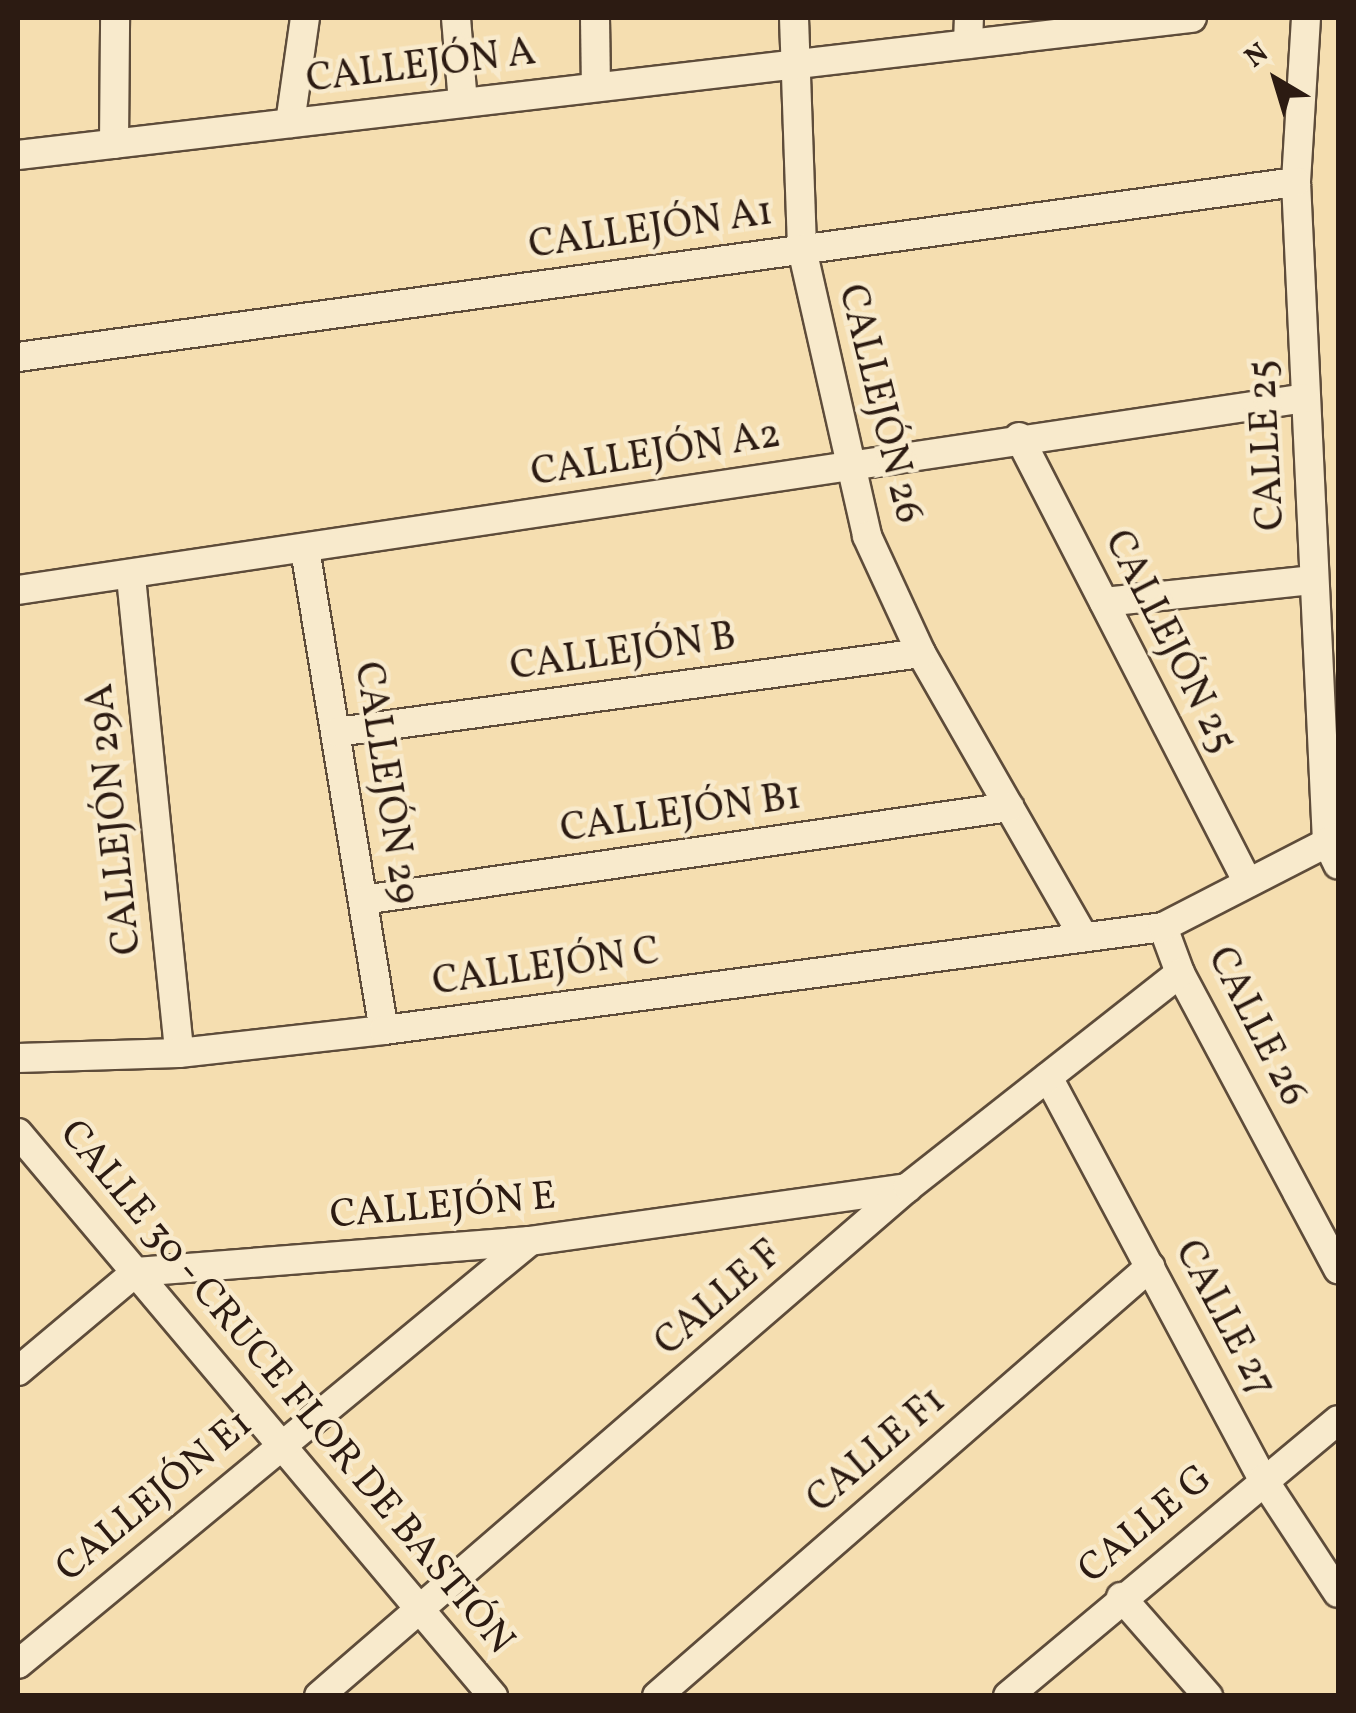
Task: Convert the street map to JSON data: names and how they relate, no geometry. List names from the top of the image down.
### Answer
{
  "streets": {
    "street": [
      "CALLEJÓN A",
      "CALLEJÓN A1",
      "CALLEJÓN 26",
      "CALLE 25",
      "CALLEJÓN A2",
      "CALLEJÓN 25",
      "CALLEJÓN B",
      "CALLEJÓN 29",
      "CALLEJÓN B1",
      "CALLEJÓN 29A",
      "CALLEJÓN C",
      "CALLE 26",
      "CALLEJÓN E",
      "CALLE F",
      "CALLE 27",
      "CALLE 30 - CRUCE FLOR DE BASTIÓN",
      "CALLE F1",
      "CALLEJÓN E1",
      "CALLE G"
    ]
  },
  "crossings": [
    ["CALLEJÓN A", "CALLEJÓN 26"],
    ["CALLEJÓN A1", "CALLEJÓN 26"],
    ["CALLEJÓN A1", "CALLE 25"],
    ["CALLEJÓN 26", "CALLEJÓN A2"],
    ["CALLEJÓN 26", "CALLEJÓN B"],
    ["CALLEJÓN 26", "CALLEJÓN B1"],
    ["CALLEJÓN 26", "CALLEJÓN C"],
    ["CALLE 25", "CALLEJÓN A2"],
    ["CALLEJÓN A2", "CALLEJÓN 25"],
    ["CALLEJÓN A2", "CALLEJÓN 29"],
    ["CALLEJÓN A2", "CALLEJÓN 29A"],
    ["CALLEJÓN B", "CALLEJÓN 29"],
    ["CALLEJÓN 29", "CALLEJÓN B1"],
    ["CALLEJÓN 29", "CALLEJÓN C"],
    ["CALLEJÓN 29A", "CALLEJÓN C"],
    ["CALLE 26", "CALLE F"],
    ["CALLEJÓN E", "CALLE F"],
    ["CALLEJÓN E", "CALLE 30 - CRUCE FLOR DE BASTIÓN"],
    ["CALLEJÓN E", "CALLEJÓN E1"],
    ["CALLE F", "CALLE 27"],
    ["CALLE F", "CALLE 30 - CRUCE FLOR DE BASTIÓN"],
    ["CALLE 27", "CALLE F1"],
    ["CALLE 27", "CALLE G"],
    ["CALLE 30 - CRUCE FLOR DE BASTIÓN", "CALLEJÓN E1"]
  ],
  "north": "top left"
}
